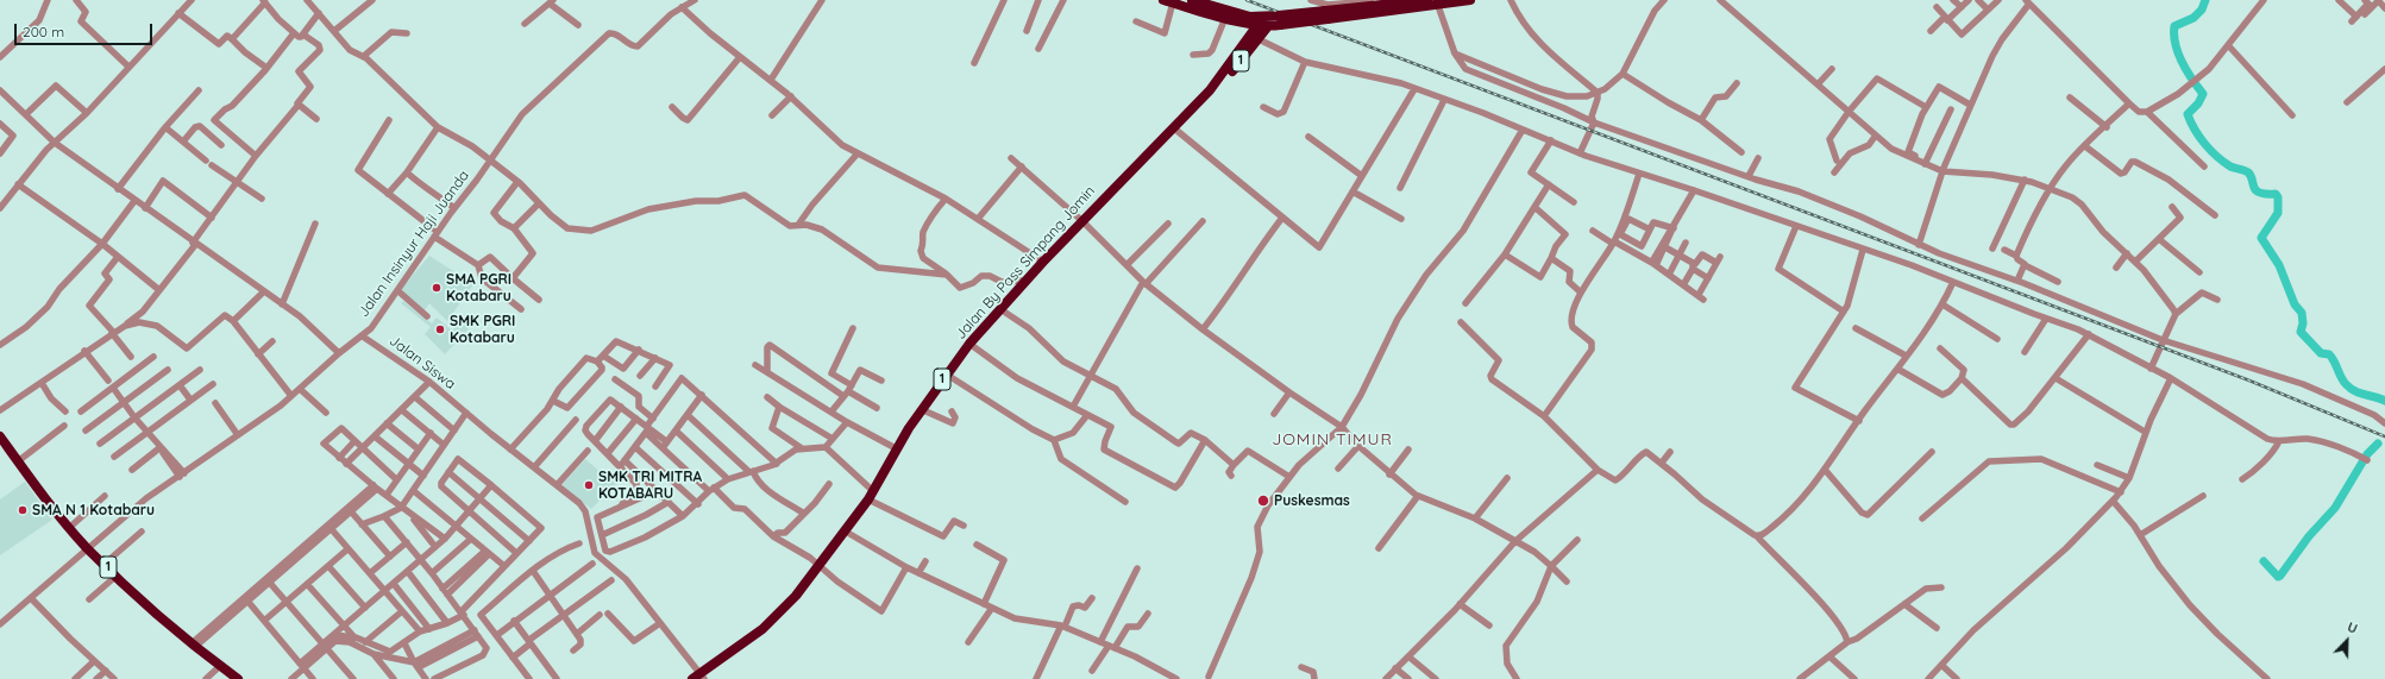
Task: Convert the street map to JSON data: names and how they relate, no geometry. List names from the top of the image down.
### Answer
{
  "streets": {
    "highway": ["1", "Jalan By Pass Simpang Jomin"],
    "street": ["Jalan Insinyur Haji Juanda", "Jalan Siswa"]
  },
  "crossings": [
    ["1", "Jalan Insinyur Haji Juanda"],
    ["Jalan Insinyur Haji Juanda", "Jalan Siswa"],
    ["Jalan By Pass Simpang Jomin", "Jalan Siswa"]
  ],
  "districts": ["JOMIN TIMUR"],
  "places": [
    "SMA PGRI Kotabaru",
    "SMK PGRI Kotabaru",
    "SMK TRI MITRA KOTABARU",
    "Puskesmas",
    "SMA N 1 Kotabaru"
  ],
  "scale_bar": "200 m",
  "north": "top right"
}
